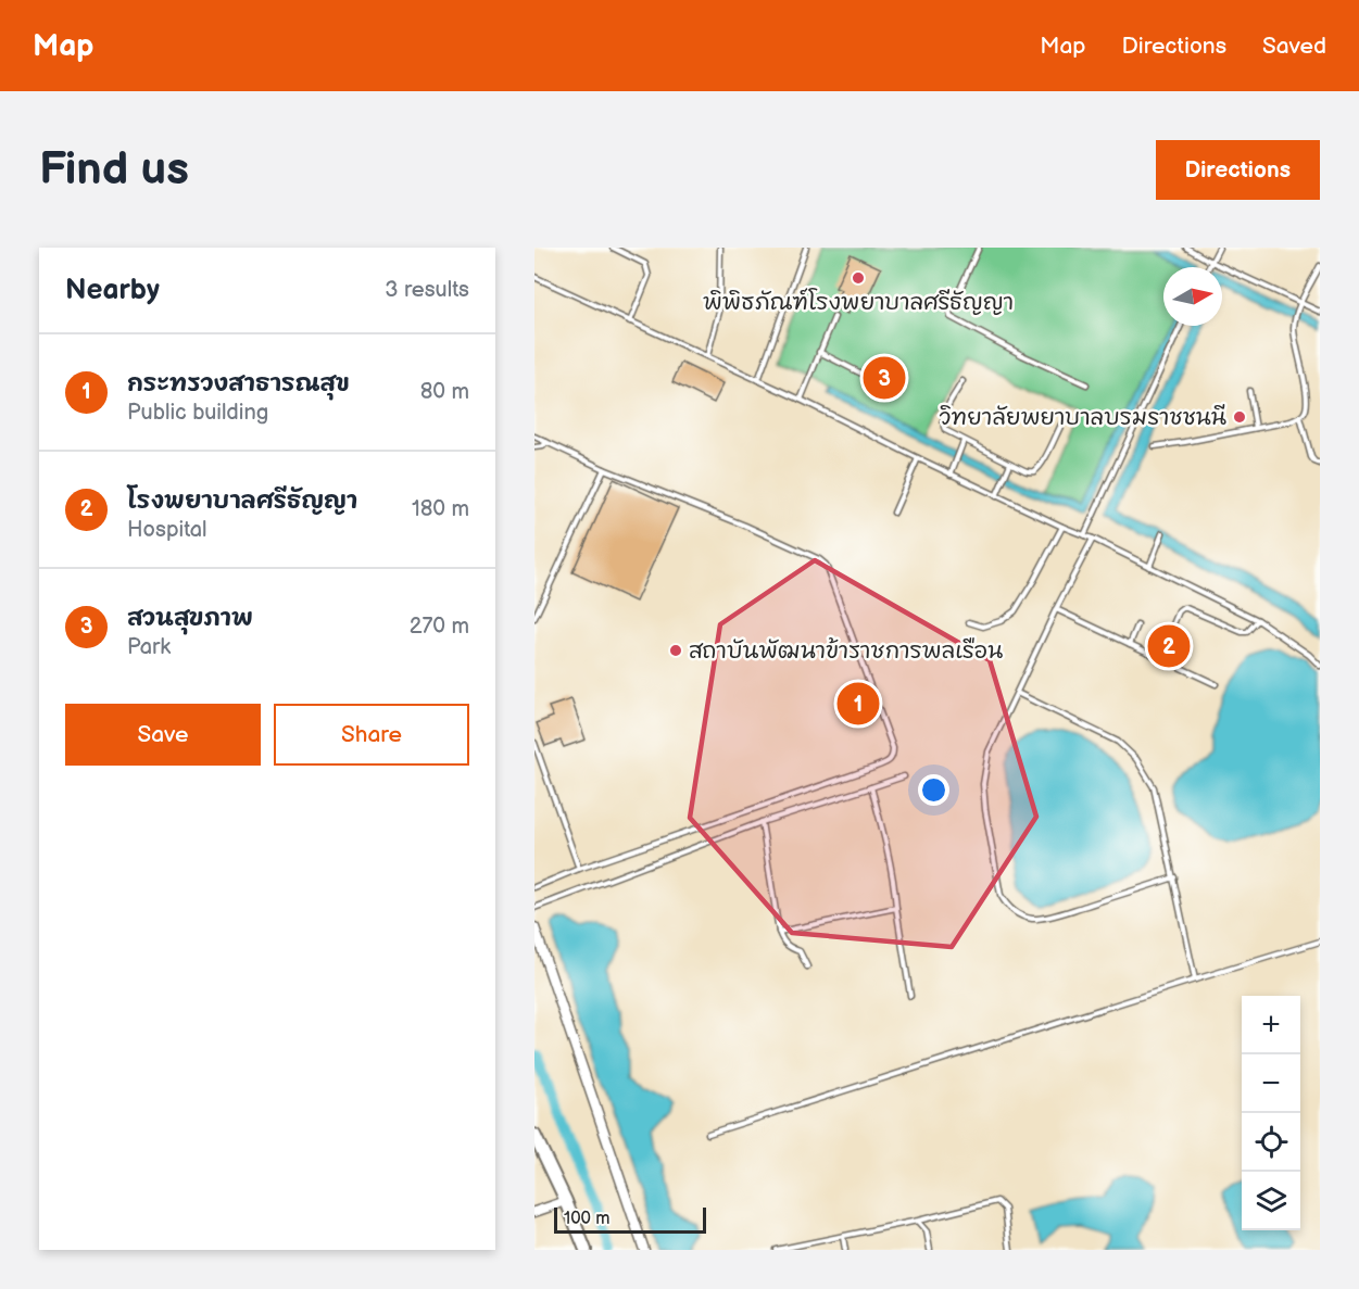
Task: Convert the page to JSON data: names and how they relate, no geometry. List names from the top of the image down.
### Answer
{
  "places": ["พิพิธภัณฑ์โรงพยาบาลศรีธัญญา", "วิทยาลัยพยาบาลบรมราชชนนี", "สถาบันพัฒนาข้าราชการพลเรือน"],
  "scale_bar": "100 m",
  "north": "right",
  "page": {
    "header": "Map",
    "nav": ["Map", "Directions", "Saved"],
    "buttons": [
      "Directions",
      ["Save", "Share"]
    ],
    "title": "Find us",
    "heading": ["Nearby", "3 results"],
    "list": [
      {
        "mark": "1",
        "name": "กระทรวงสาธารณสุข",
        "note": "Public building",
        "value": "80 m"
      },
      {
        "mark": "2",
        "name": "โรงพยาบาลศรีธัญญา",
        "note": "Hospital",
        "value": "180 m"
      },
      {
        "mark": "3",
        "name": "สวนสุขภาพ",
        "note": "Park",
        "value": "270 m"
      }
    ],
    "pins": ["3", "2", "1"],
    "map_buttons": ["+", "−"],
    "scale": "100 m"
  }
}
